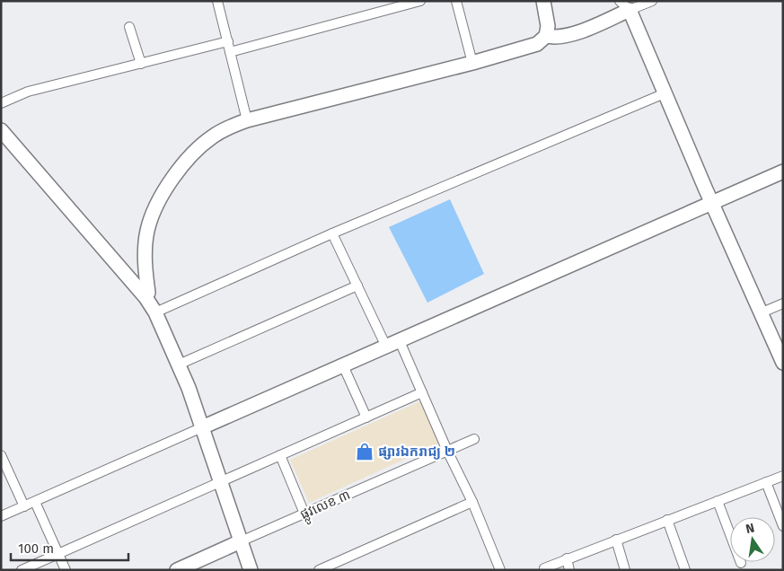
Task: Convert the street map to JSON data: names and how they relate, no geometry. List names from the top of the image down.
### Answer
{
  "streets": {
    "street": ["ផ្លូវលេខ ៣"]
  },
  "places": {
    "shop": ["ផ្សារឯករាជ្យ ២"]
  },
  "scale_bar": "100 m",
  "north": "top"
}
